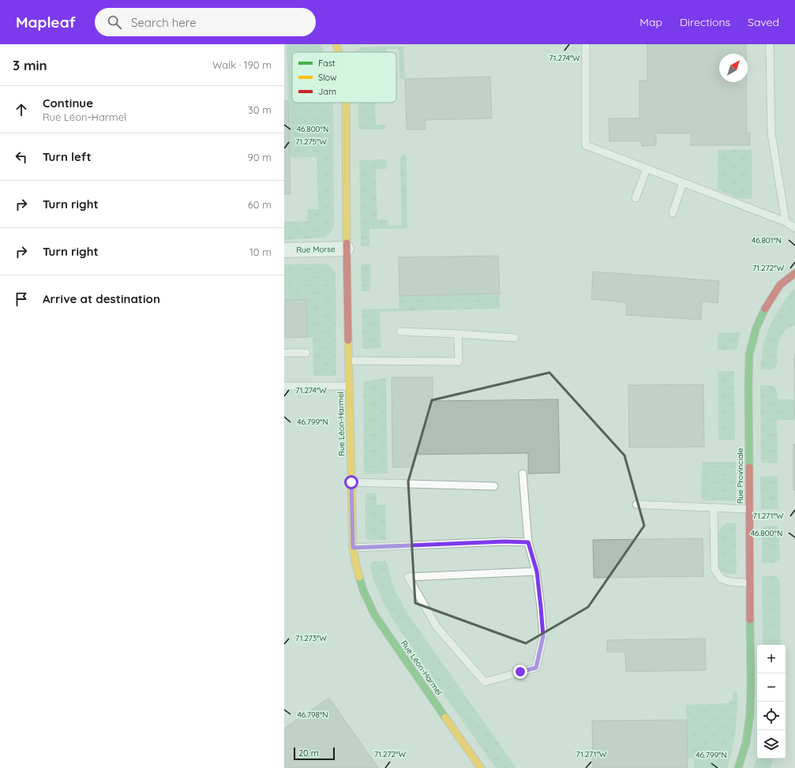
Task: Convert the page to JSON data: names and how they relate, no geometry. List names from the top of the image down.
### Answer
{
  "streets": {
    "street": ["Rue Morse", "Rue Léon-Harmel", "Rue Provinciale"]
  },
  "crossings": [
    ["Rue Morse", "Rue Léon-Harmel"]
  ],
  "legend": ["Fast", "Slow", "Jam"],
  "scale_bar": "20 m",
  "north": "top right",
  "page": {
    "header": "Mapleaf",
    "search": "Search here",
    "nav": ["Map", "Directions", "Saved"],
    "heading": ["3 min", "Walk · 190 m"],
    "list": [
      ["Continue", "Rue Léon-Harmel", "30 m"],
      ["Turn left", "90 m"],
      ["Turn right", "60 m"],
      ["Turn right", "10 m"],
      "Arrive at destination"
    ],
    "map_buttons": ["+", "−"],
    "scale": "20 m"
  },
  "coordinates": [
    "71.274°W",
    "46.800°N",
    "71.275°W",
    "46.801°N",
    "71.272°W",
    "46.799°N",
    "71.271°W",
    "71.273°W",
    "46.798°N"
  ]
}
